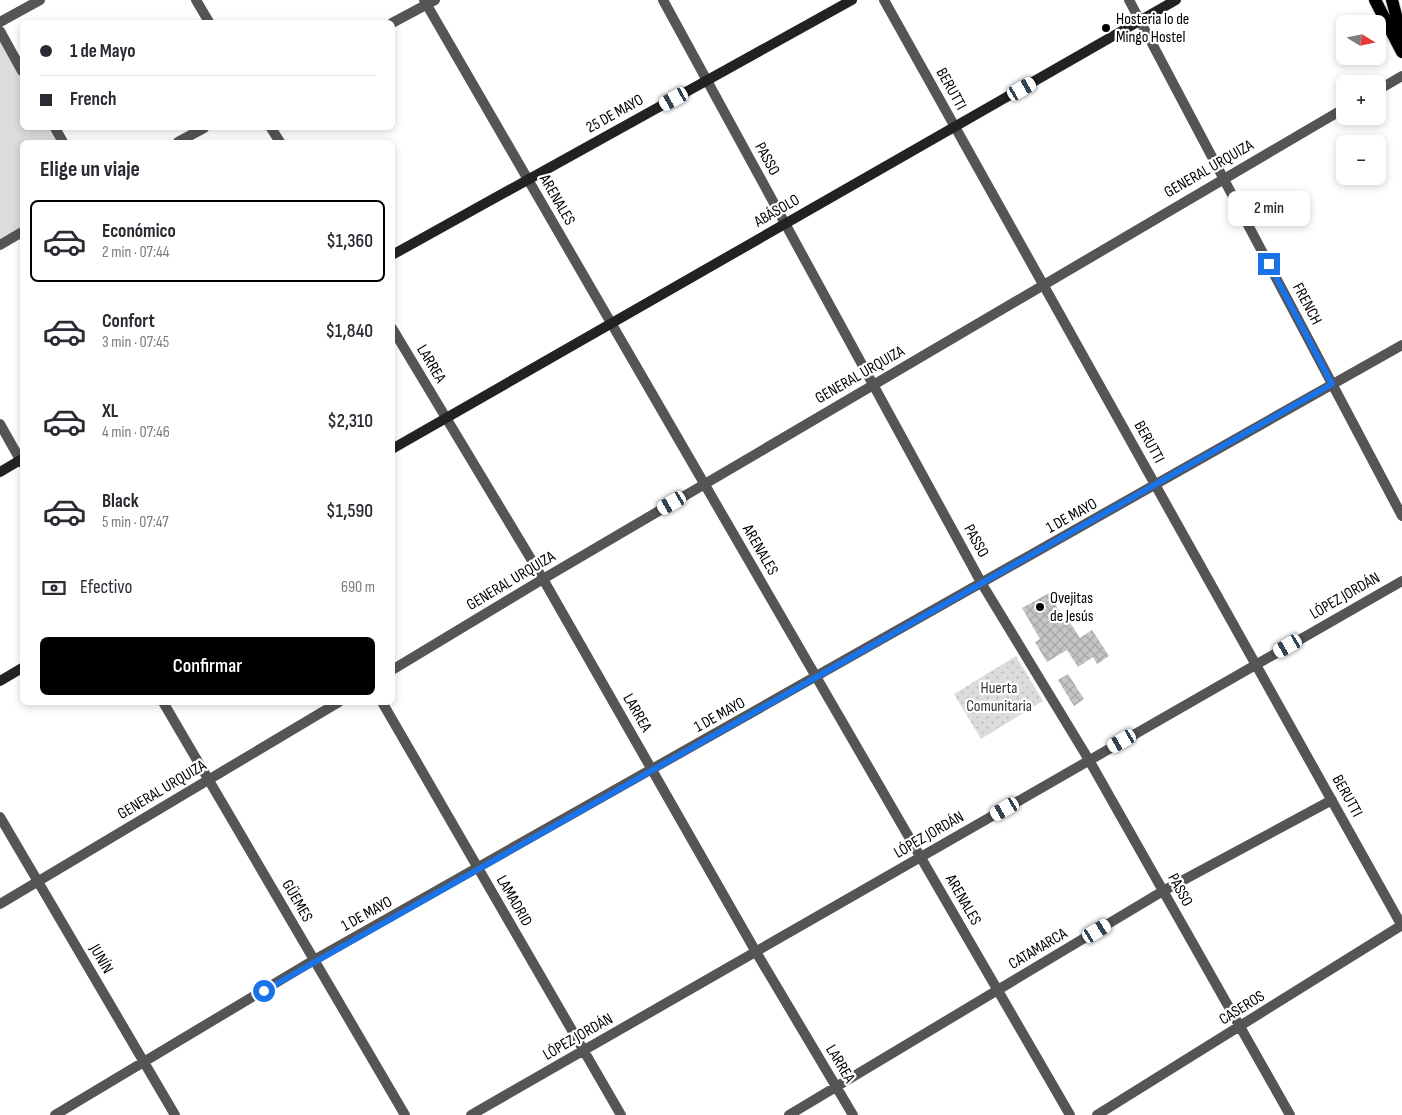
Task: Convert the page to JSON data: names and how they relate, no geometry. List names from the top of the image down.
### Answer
{
  "streets": {
    "street": [
      "BERUTTI",
      "25 DE MAYO",
      "PASSO",
      "GENERAL URQUIZA",
      "ARENALES",
      "ABÁSOLO",
      "FRENCH",
      "LARREA",
      "1 DE MAYO",
      "LÓPEZ JORDÁN",
      "GÜEMES",
      "LAMADRID",
      "CATAMARCA",
      "JUNÍN",
      "CASEROS"
    ]
  },
  "crossings": [
    ["BERUTTI", "GENERAL URQUIZA"],
    ["BERUTTI", "ABÁSOLO"],
    ["BERUTTI", "1 DE MAYO"],
    ["BERUTTI", "LÓPEZ JORDÁN"],
    ["BERUTTI", "CATAMARCA"],
    ["BERUTTI", "CASEROS"],
    ["25 DE MAYO", "PASSO"],
    ["25 DE MAYO", "ARENALES"],
    ["PASSO", "GENERAL URQUIZA"],
    ["PASSO", "ABÁSOLO"],
    ["PASSO", "1 DE MAYO"],
    ["PASSO", "LÓPEZ JORDÁN"],
    ["PASSO", "CATAMARCA"],
    ["PASSO", "CASEROS"],
    ["GENERAL URQUIZA", "ARENALES"],
    ["GENERAL URQUIZA", "FRENCH"],
    ["GENERAL URQUIZA", "LARREA"],
    ["GENERAL URQUIZA", "GÜEMES"],
    ["GENERAL URQUIZA", "JUNÍN"],
    ["ARENALES", "ABÁSOLO"],
    ["ARENALES", "1 DE MAYO"],
    ["ARENALES", "LÓPEZ JORDÁN"],
    ["ARENALES", "CATAMARCA"],
    ["ABÁSOLO", "FRENCH"],
    ["ABÁSOLO", "LARREA"],
    ["FRENCH", "1 DE MAYO"],
    ["LARREA", "1 DE MAYO"],
    ["LARREA", "LÓPEZ JORDÁN"],
    ["LARREA", "CATAMARCA"],
    ["1 DE MAYO", "GÜEMES"],
    ["1 DE MAYO", "LAMADRID"],
    ["1 DE MAYO", "JUNÍN"],
    ["LÓPEZ JORDÁN", "LAMADRID"]
  ],
  "parks": ["Huerta Comunitaria"],
  "places": ["Hosteria lo de Mingo Hostel", "Ovejitas de Jesús"],
  "north": "right",
  "page": {
    "map_buttons": ["+", "−"],
    "banner": ["1 de Mayo", "French"],
    "heading": "Elige un viaje",
    "bubble": "2 min",
    "list": [
      {
        "name": "Económico",
        "note": "2 min · 07:44",
        "value": "$1,360"
      },
      {
        "name": "Confort",
        "note": "3 min · 07:45",
        "value": "$1,840"
      },
      {
        "name": "XL",
        "note": "4 min · 07:46",
        "value": "$2,310"
      },
      {
        "name": "Black",
        "note": "5 min · 07:47",
        "value": "$1,590"
      }
    ],
    "pay": ["Efectivo", "690 m"],
    "buttons": "Confirmar"
  }
}
